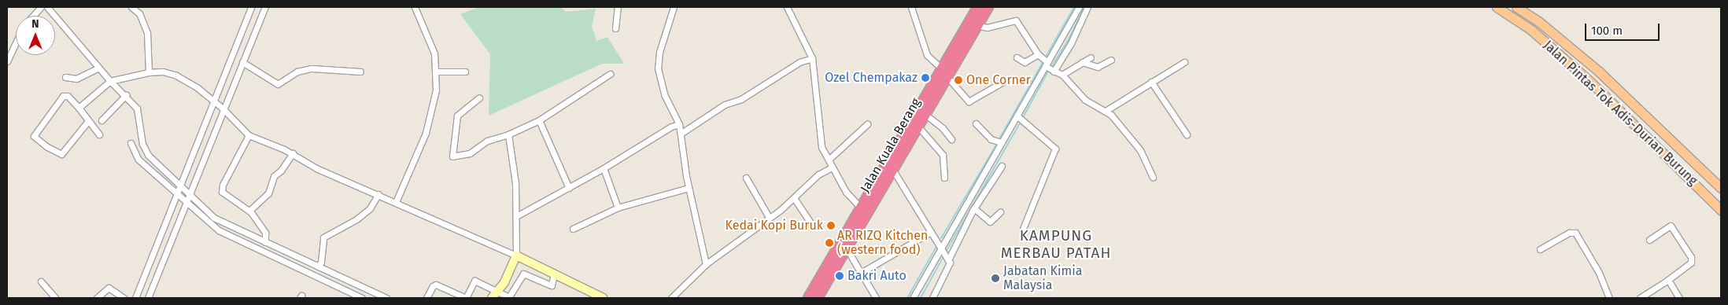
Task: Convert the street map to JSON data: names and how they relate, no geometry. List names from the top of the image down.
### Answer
{
  "streets": {
    "highway": ["Jalan Kuala Berang"],
    "main road": ["Jalan Pintas Tok Adis-Durian Burung"]
  },
  "districts": ["KAMPUNG MERBAU PATAH"],
  "places": [
    "Ozel Chempakaz",
    "One Corner",
    "Kedai Kopi Buruk",
    "AR RIZQ Kitchen (western food)",
    "Bakri Auto",
    "Jabatan Kimia Malaysia"
  ],
  "scale_bar": "100 m",
  "north": "top"
}
